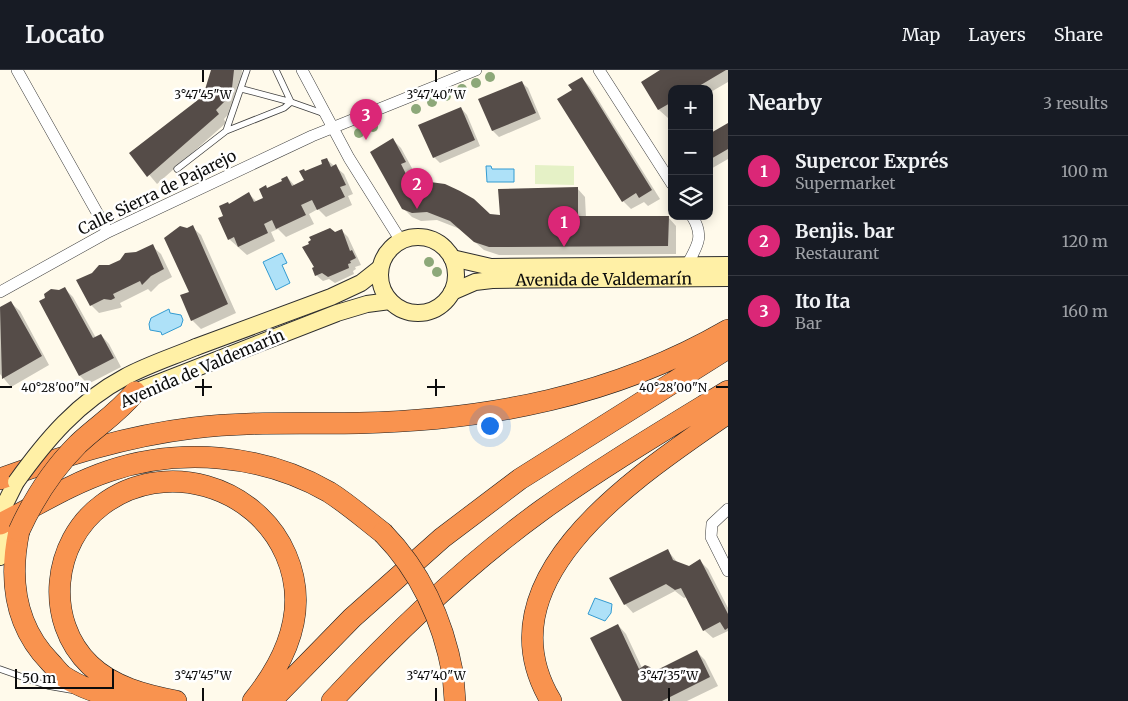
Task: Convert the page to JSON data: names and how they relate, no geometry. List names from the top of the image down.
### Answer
{
  "streets": {
    "main road": ["Avenida de Valdemarín"],
    "street": ["Calle Sierra de Pajarejo"]
  },
  "scale_bar": "50 m",
  "page": {
    "header": "Locato",
    "nav": ["Map", "Layers", "Share"],
    "heading": ["Nearby", "3 results"],
    "map_buttons": ["+", "−"],
    "pins": ["3", "2", "1"],
    "list": [
      {
        "mark": "1",
        "name": "Supercor Exprés",
        "note": "Supermarket",
        "value": "100 m"
      },
      {
        "mark": "2",
        "name": "Benjis. bar",
        "note": "Restaurant",
        "value": "120 m"
      },
      {
        "mark": "3",
        "name": "Ito Ita",
        "note": "Bar",
        "value": "160 m"
      }
    ],
    "scale": "50 m"
  },
  "coordinates": [
    "3°47'45\"W",
    "3°47'40\"W",
    "40°28'00\"N",
    "3°47'35\"W"
  ]
}
